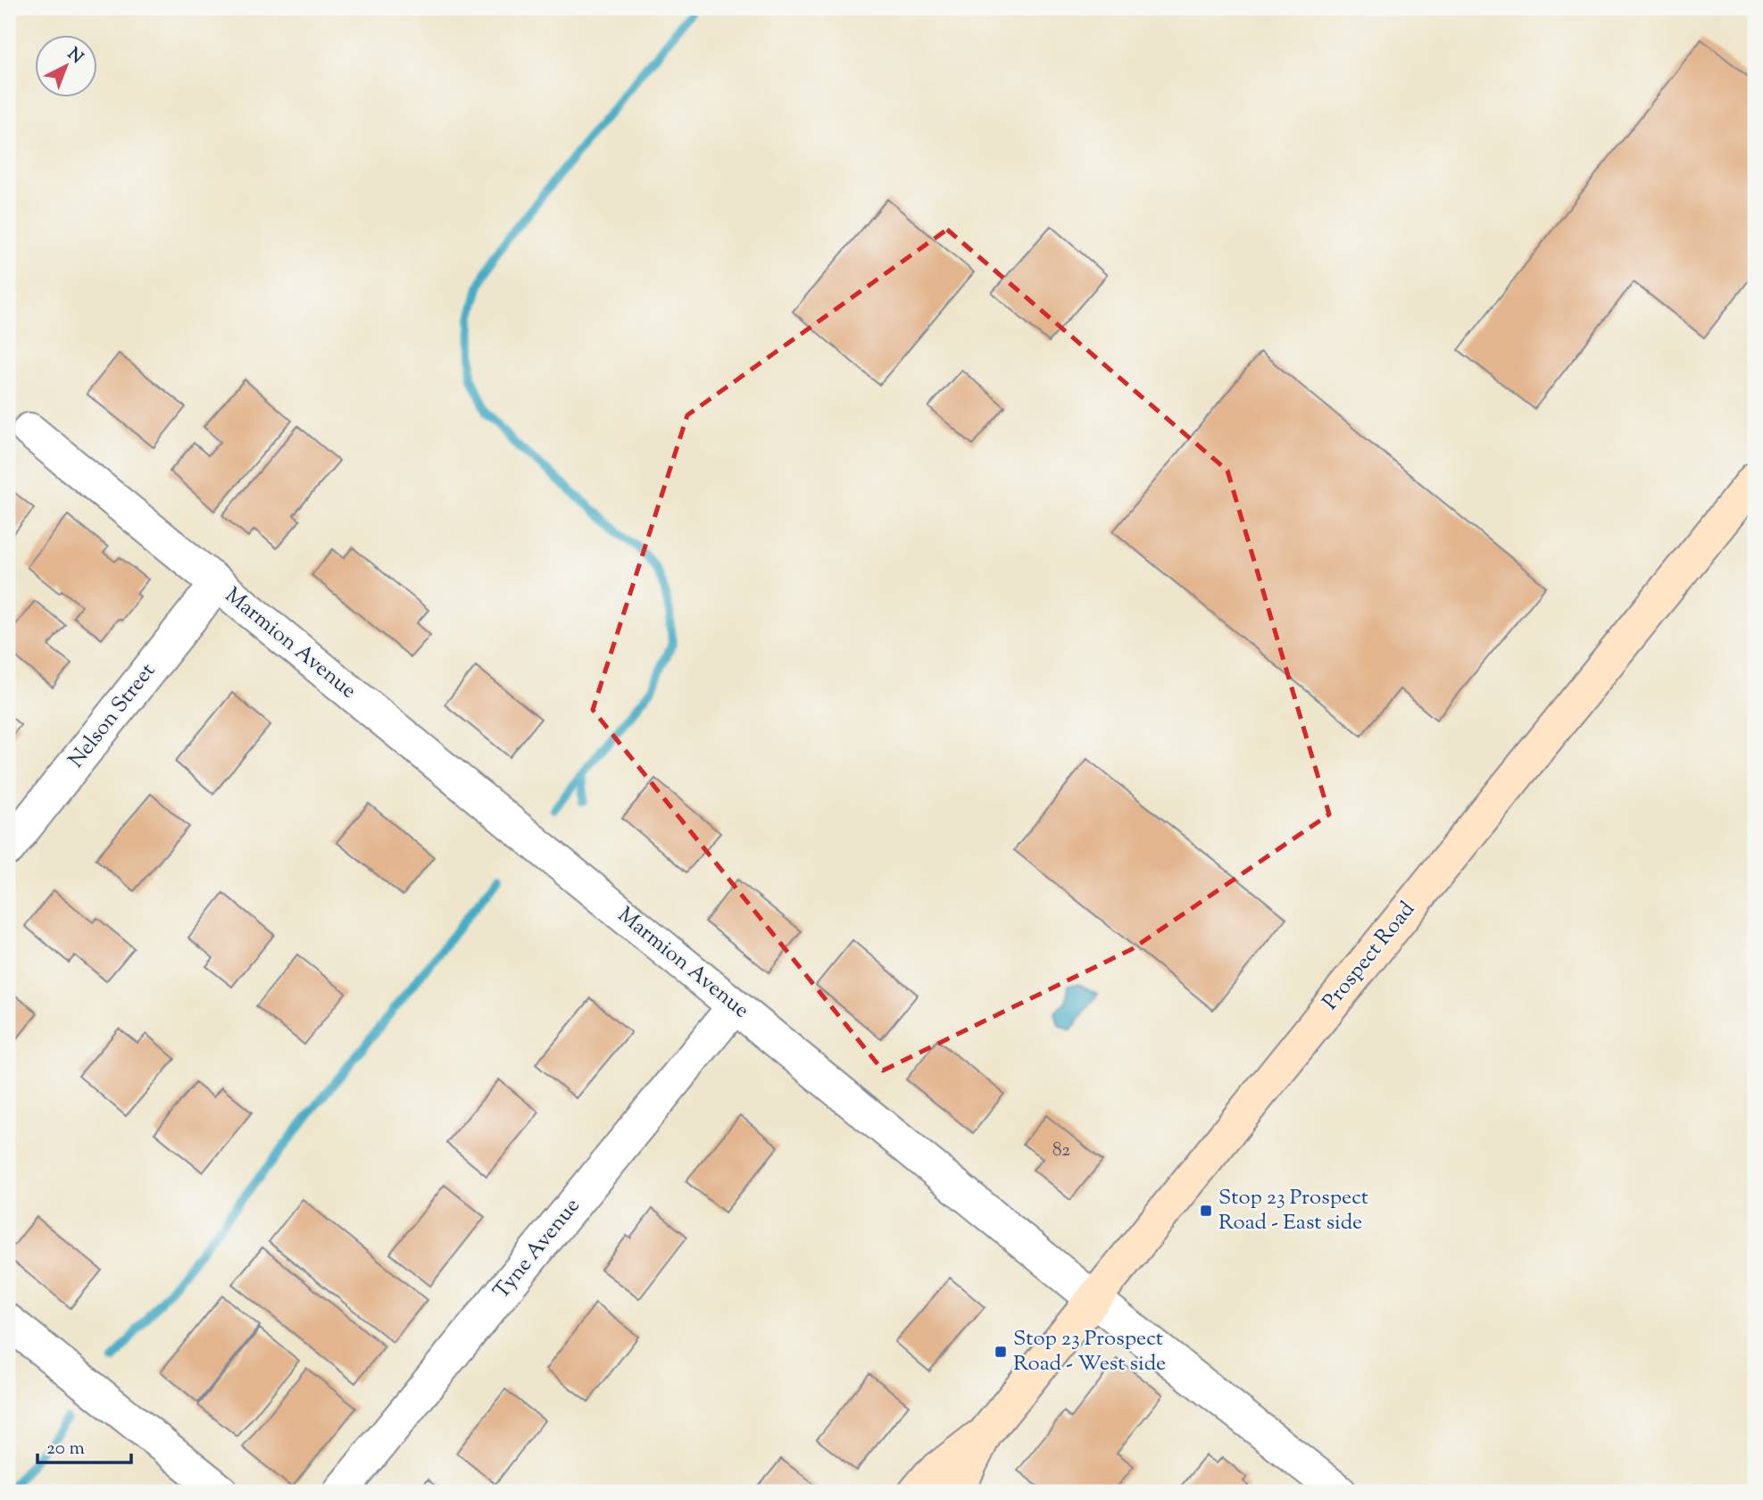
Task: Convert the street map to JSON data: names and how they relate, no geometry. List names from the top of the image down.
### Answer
{
  "streets": {
    "main road": ["Prospect Road"],
    "street": ["Marmion Avenue", "Nelson Street", "Tyne Avenue"]
  },
  "crossings": [
    ["Marmion Avenue", "Nelson Street"],
    ["Marmion Avenue", "Prospect Road"],
    ["Marmion Avenue", "Tyne Avenue"]
  ],
  "places": {
    "transit": ["Stop 23 Prospect Road - East side", "Stop 23 Prospect Road - West side"]
  },
  "house_numbers": ["82"],
  "scale_bar": "20 m",
  "north": "top right"
}
